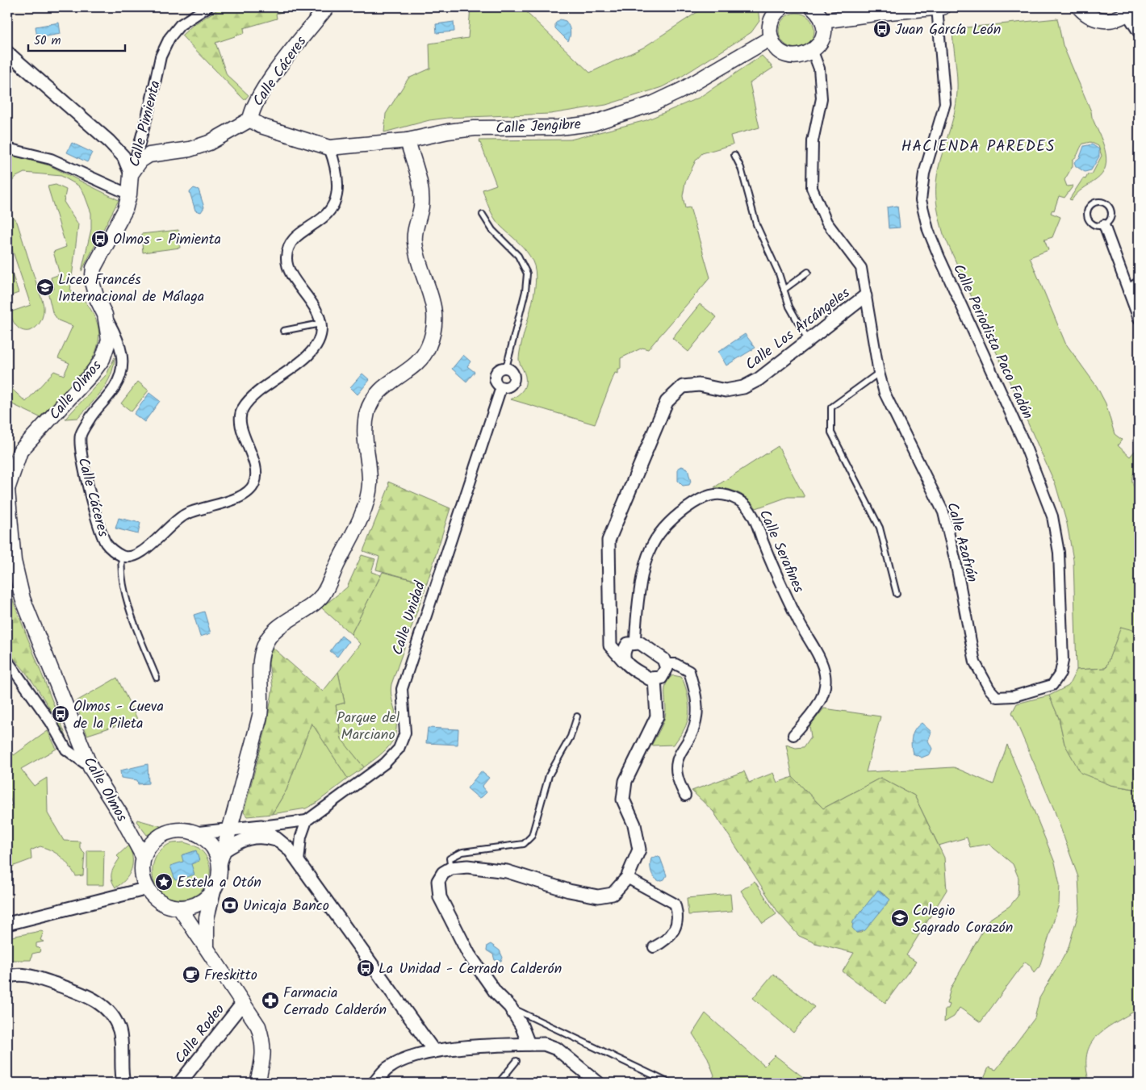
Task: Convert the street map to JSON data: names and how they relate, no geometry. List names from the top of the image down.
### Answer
{
  "streets": {
    "main road": [
      "Calle Cáceres",
      "Calle Pimienta",
      "Calle Jengibre",
      "Calle Olmos"
    ],
    "street": [
      "Calle Los Arcángeles",
      "Calle Periodista Paco Fadón",
      "Calle Azafrán",
      "Calle Serafines",
      "Calle Unidad",
      "Calle Rodeo"
    ]
  },
  "crossings": [
    ["Calle Cáceres", "Calle Pimienta"],
    ["Calle Cáceres", "Calle Jengibre"],
    ["Calle Cáceres", "Calle Olmos"],
    ["Calle Pimienta", "Calle Olmos"],
    ["Calle Los Arcángeles", "Calle Azafrán"],
    ["Calle Periodista Paco Fadón", "Calle Azafrán"],
    ["Calle Olmos", "Calle Unidad"]
  ],
  "districts": ["HACIENDA PAREDES"],
  "parks": ["Parque del Marciano"],
  "places": {
    "bus stop": [
      "Juan García León",
      "Olmos - Pimienta",
      "Olmos - Cueva de la Pileta",
      "La Unidad - Cerrado Calderón"
    ],
    "school or university": ["Liceo Francés Internacional de Málaga", "Colegio Sagrado Corazón"],
    "place": ["Estela a Otón"],
    "bank": ["Unicaja Banco"],
    "cafe": ["Freskitto"],
    "pharmacy": ["Farmacia Cerrado Calderón"]
  },
  "scale_bar": "50 m"
}
